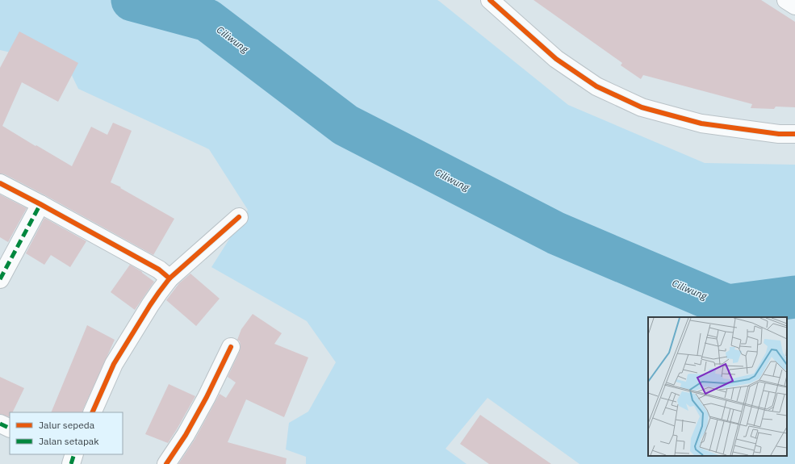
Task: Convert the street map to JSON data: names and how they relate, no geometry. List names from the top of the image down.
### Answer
{
  "water": ["Ciliwung"],
  "legend": ["Jalur sepeda", "Jalan setapak"]
}
